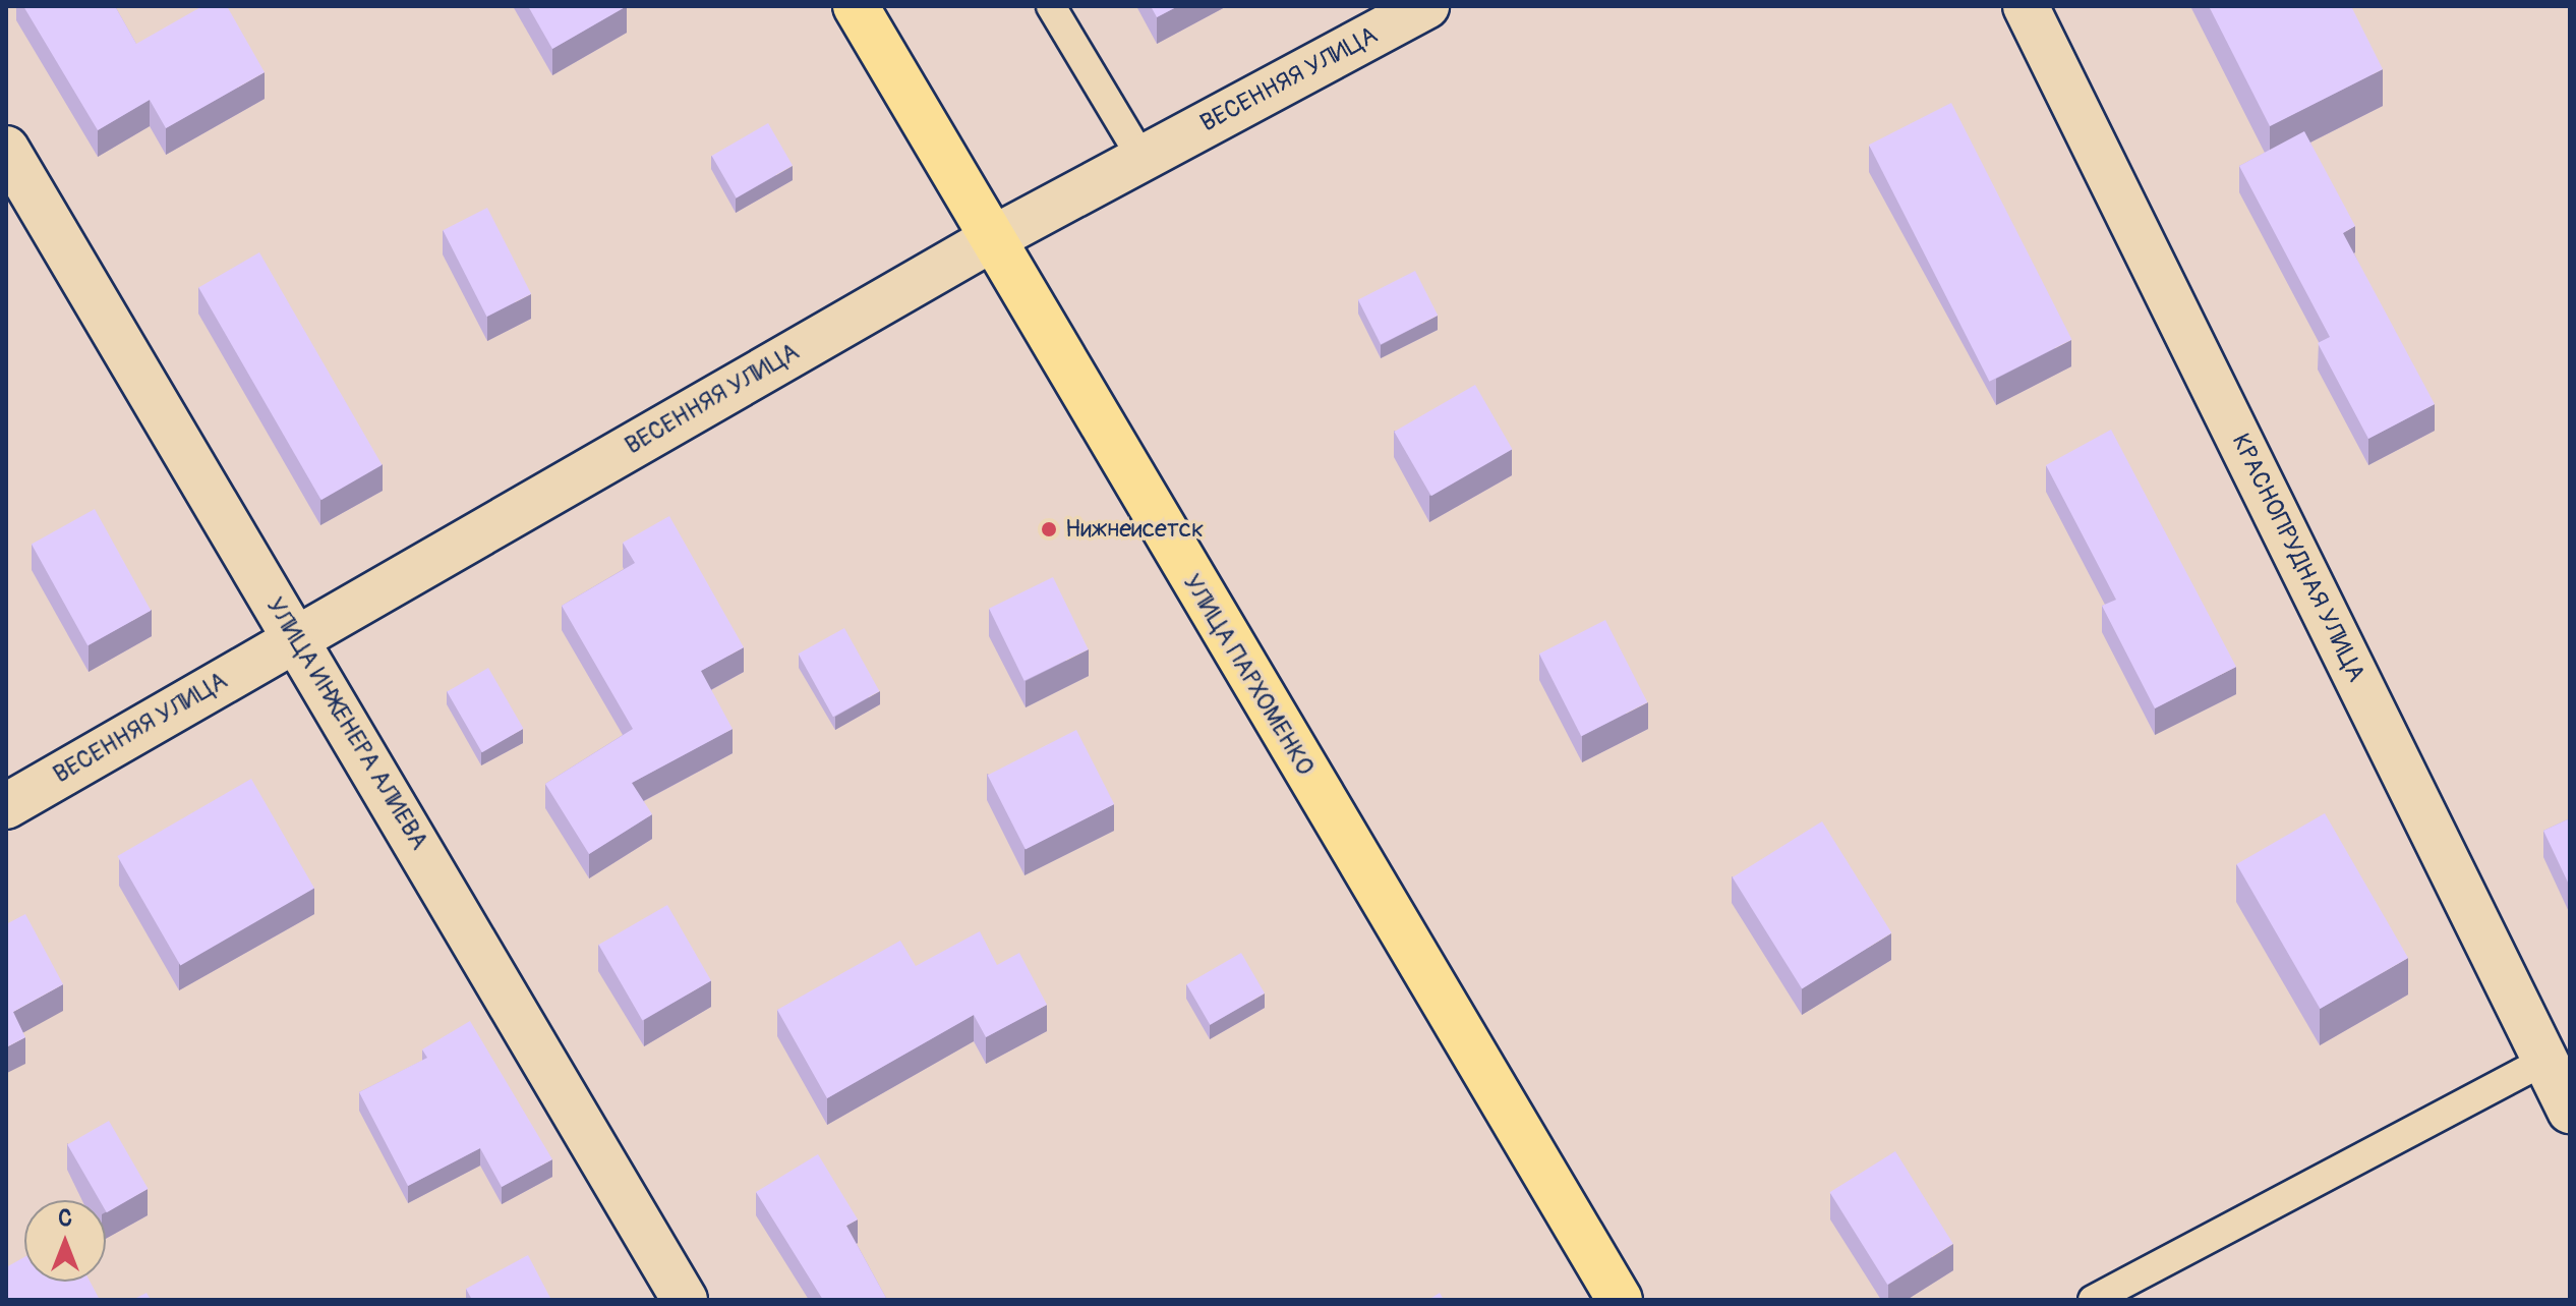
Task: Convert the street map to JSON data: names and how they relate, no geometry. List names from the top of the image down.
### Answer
{
  "streets": {
    "main road": ["УЛИЦА ПАРХОМЕНКО"],
    "street": ["ВЕСЕННЯЯ УЛИЦА", "КРАСНОПРУДНАЯ УЛИЦА", "УЛИЦА ИНЖЕНЕРА АЛИЕВА"]
  },
  "crossings": [
    ["ВЕСЕННЯЯ УЛИЦА", "УЛИЦА ПАРХОМЕНКО"],
    ["ВЕСЕННЯЯ УЛИЦА", "УЛИЦА ИНЖЕНЕРА АЛИЕВА"]
  ],
  "places": ["Нижнеисетск"],
  "north": "top"
}
